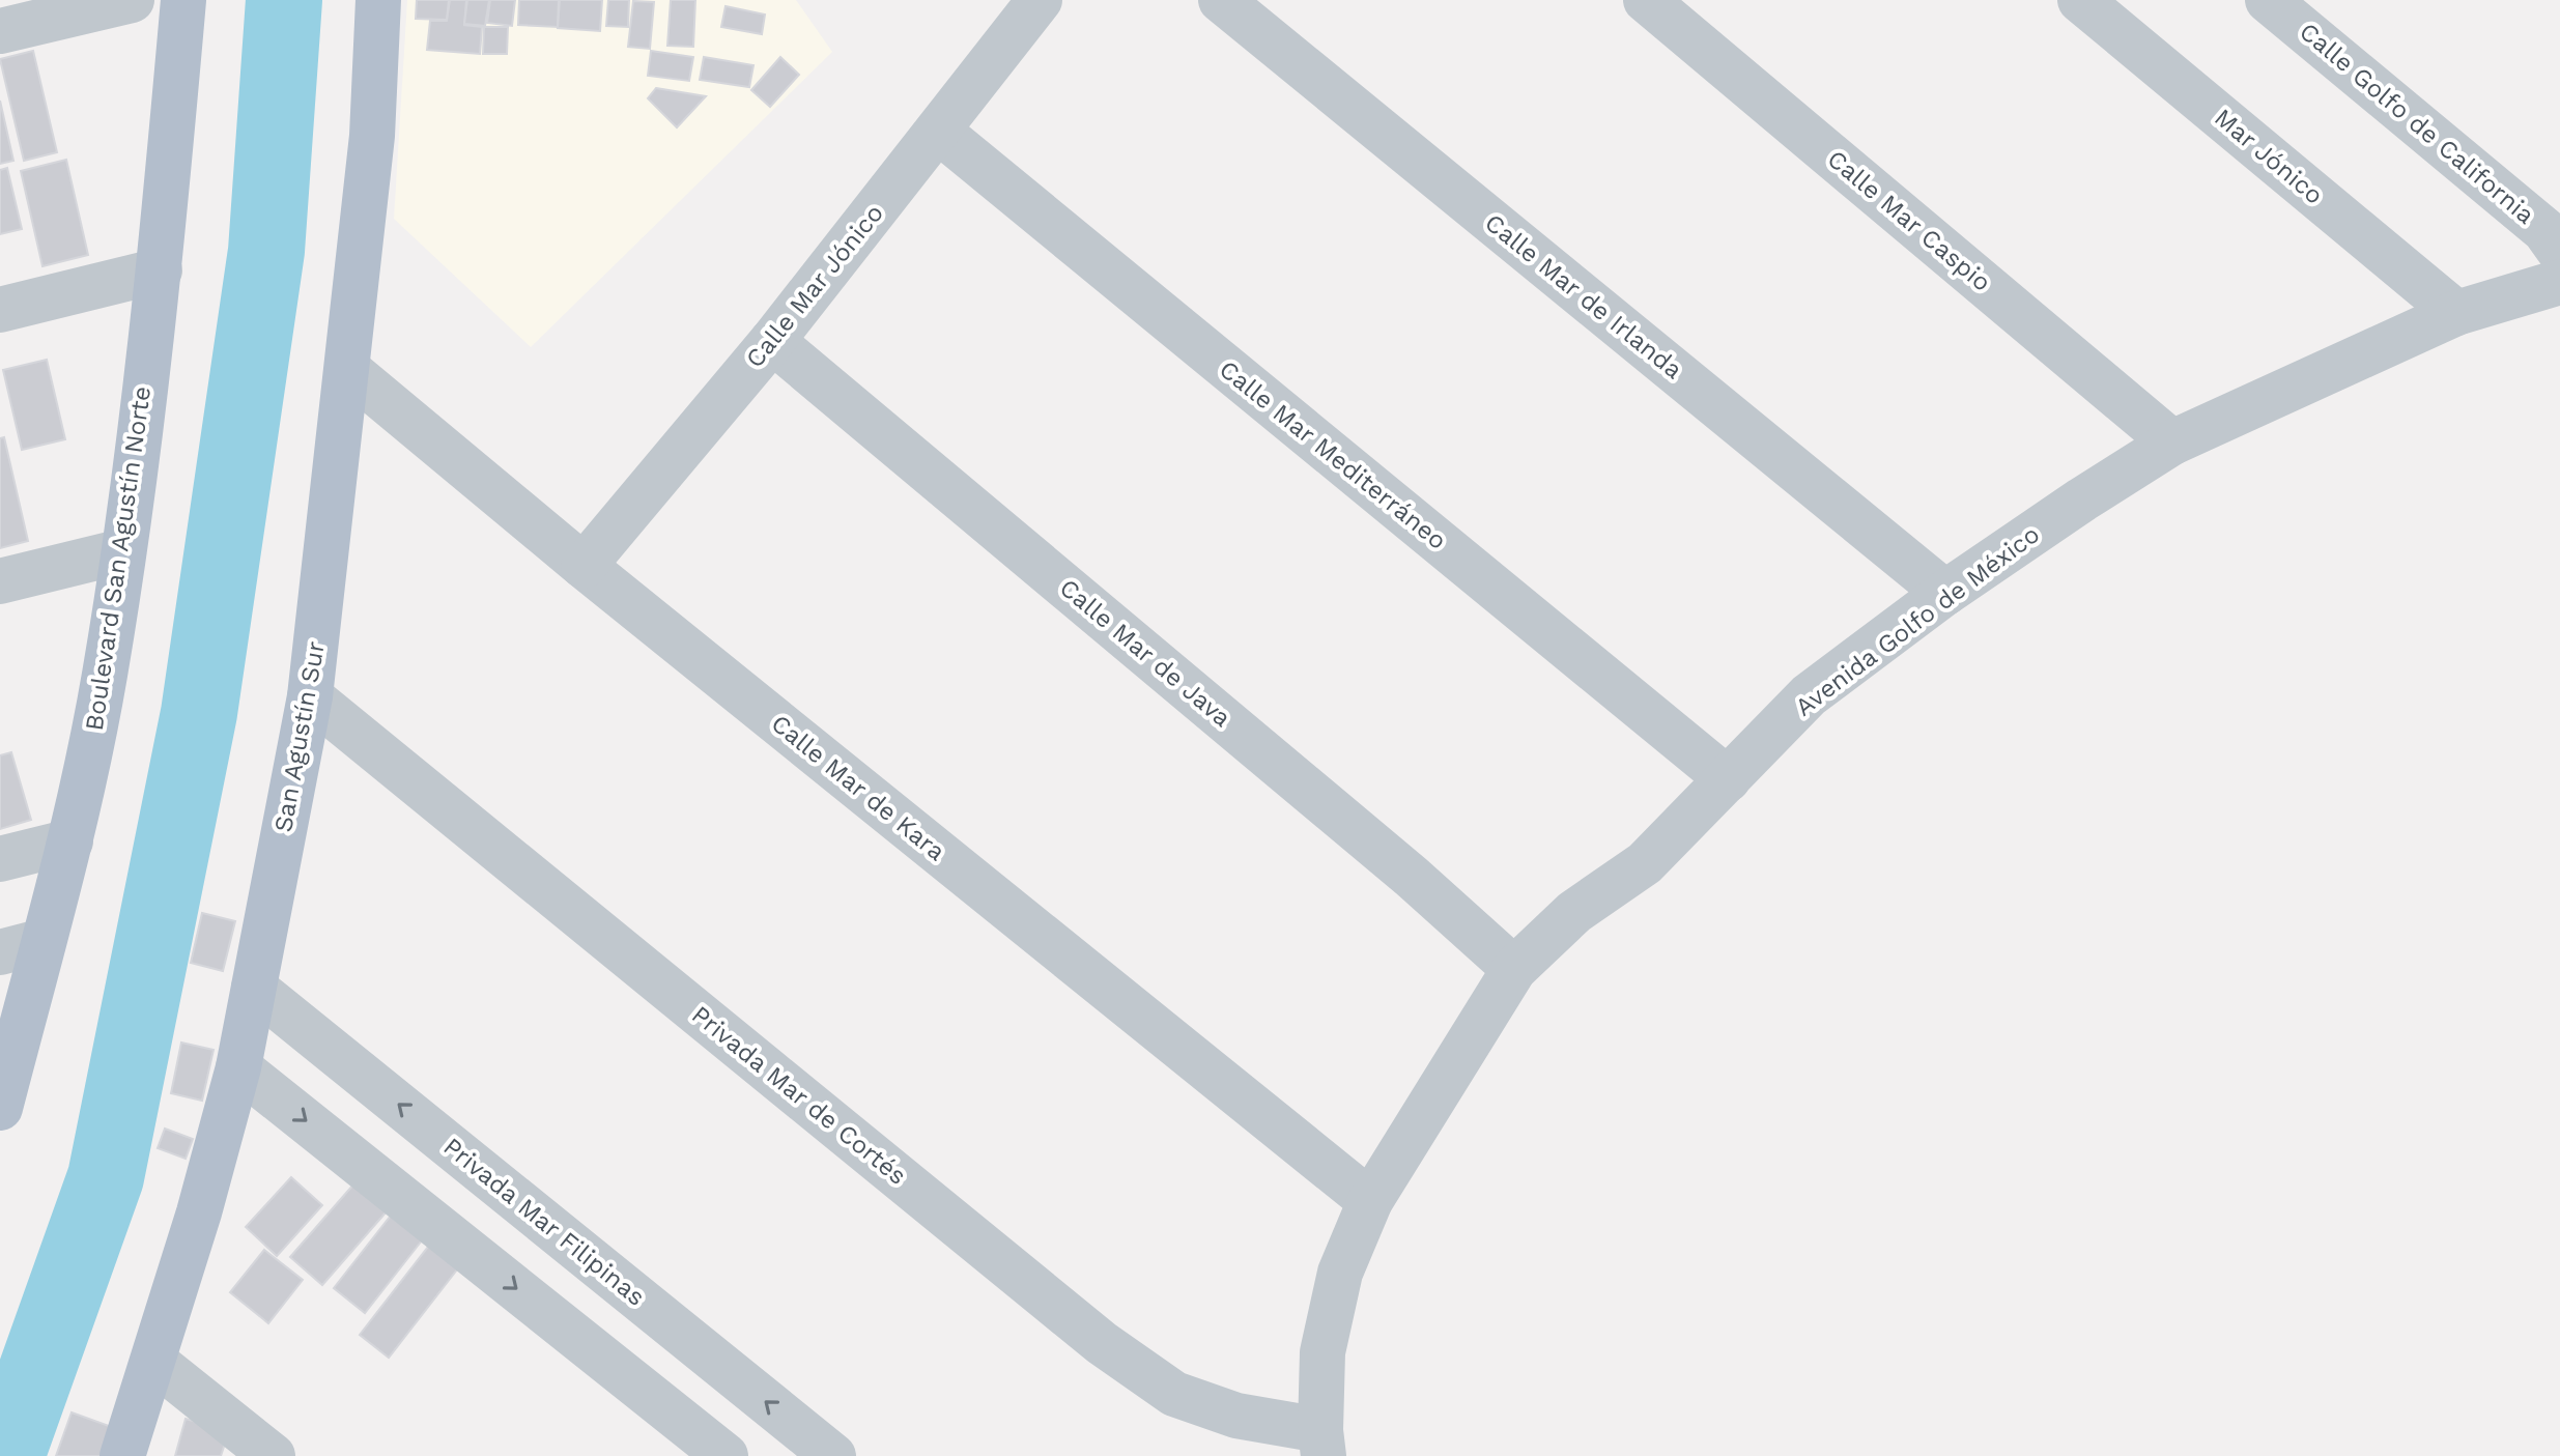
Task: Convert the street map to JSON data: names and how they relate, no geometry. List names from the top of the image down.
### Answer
{
  "streets": {
    "main road": ["Boulevard San Agustín Norte", "San Agustín Sur"],
    "street": [
      "Calle Golfo de California",
      "Mar Jónico",
      "Calle Mar Caspio",
      "Calle Mar Jónico",
      "Calle Mar de Irlanda",
      "Calle Mar Mediterráneo",
      "Avenida Golfo de México",
      "Calle Mar de Java",
      "Calle Mar de Kara",
      "Privada Mar de Cortés",
      "Privada Mar Filipinas"
    ]
  },
  "crossings": [
    ["Mar Jónico", "Avenida Golfo de México"],
    ["Calle Mar Caspio", "Avenida Golfo de México"],
    ["Calle Mar Jónico", "Calle Mar Mediterráneo"],
    ["Calle Mar Jónico", "Calle Mar de Java"],
    ["Calle Mar Jónico", "Calle Mar de Kara"],
    ["Calle Mar de Irlanda", "Avenida Golfo de México"],
    ["Calle Mar Mediterráneo", "Avenida Golfo de México"],
    ["Avenida Golfo de México", "Calle Mar de Java"],
    ["Avenida Golfo de México", "Calle Mar de Kara"],
    ["Avenida Golfo de México", "Privada Mar de Cortés"],
    ["San Agustín Sur", "Calle Mar de Kara"],
    ["San Agustín Sur", "Privada Mar de Cortés"],
    ["San Agustín Sur", "Privada Mar Filipinas"]
  ]
}
